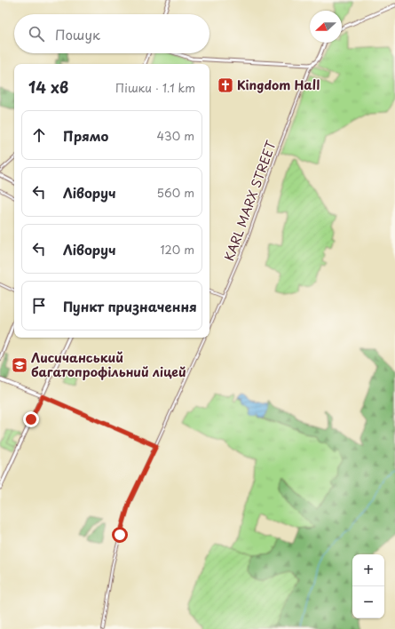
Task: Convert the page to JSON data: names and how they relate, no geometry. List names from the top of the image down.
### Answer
{
  "streets": {
    "street": ["KARL MARX STREET"]
  },
  "places": {
    "church": ["Kingdom Hall"],
    "school or university": ["Лисичанський багатопрофільний ліцей"]
  },
  "north": "left",
  "page": {
    "search": "Пошук",
    "heading": ["14 хв", "Пішки · 1.1 km"],
    "list": [
      ["Прямо", "430 m"],
      ["Ліворуч", "560 m"],
      ["Ліворуч", "120 m"],
      "Пункт призначення"
    ],
    "map_buttons": ["+", "−"]
  }
}
